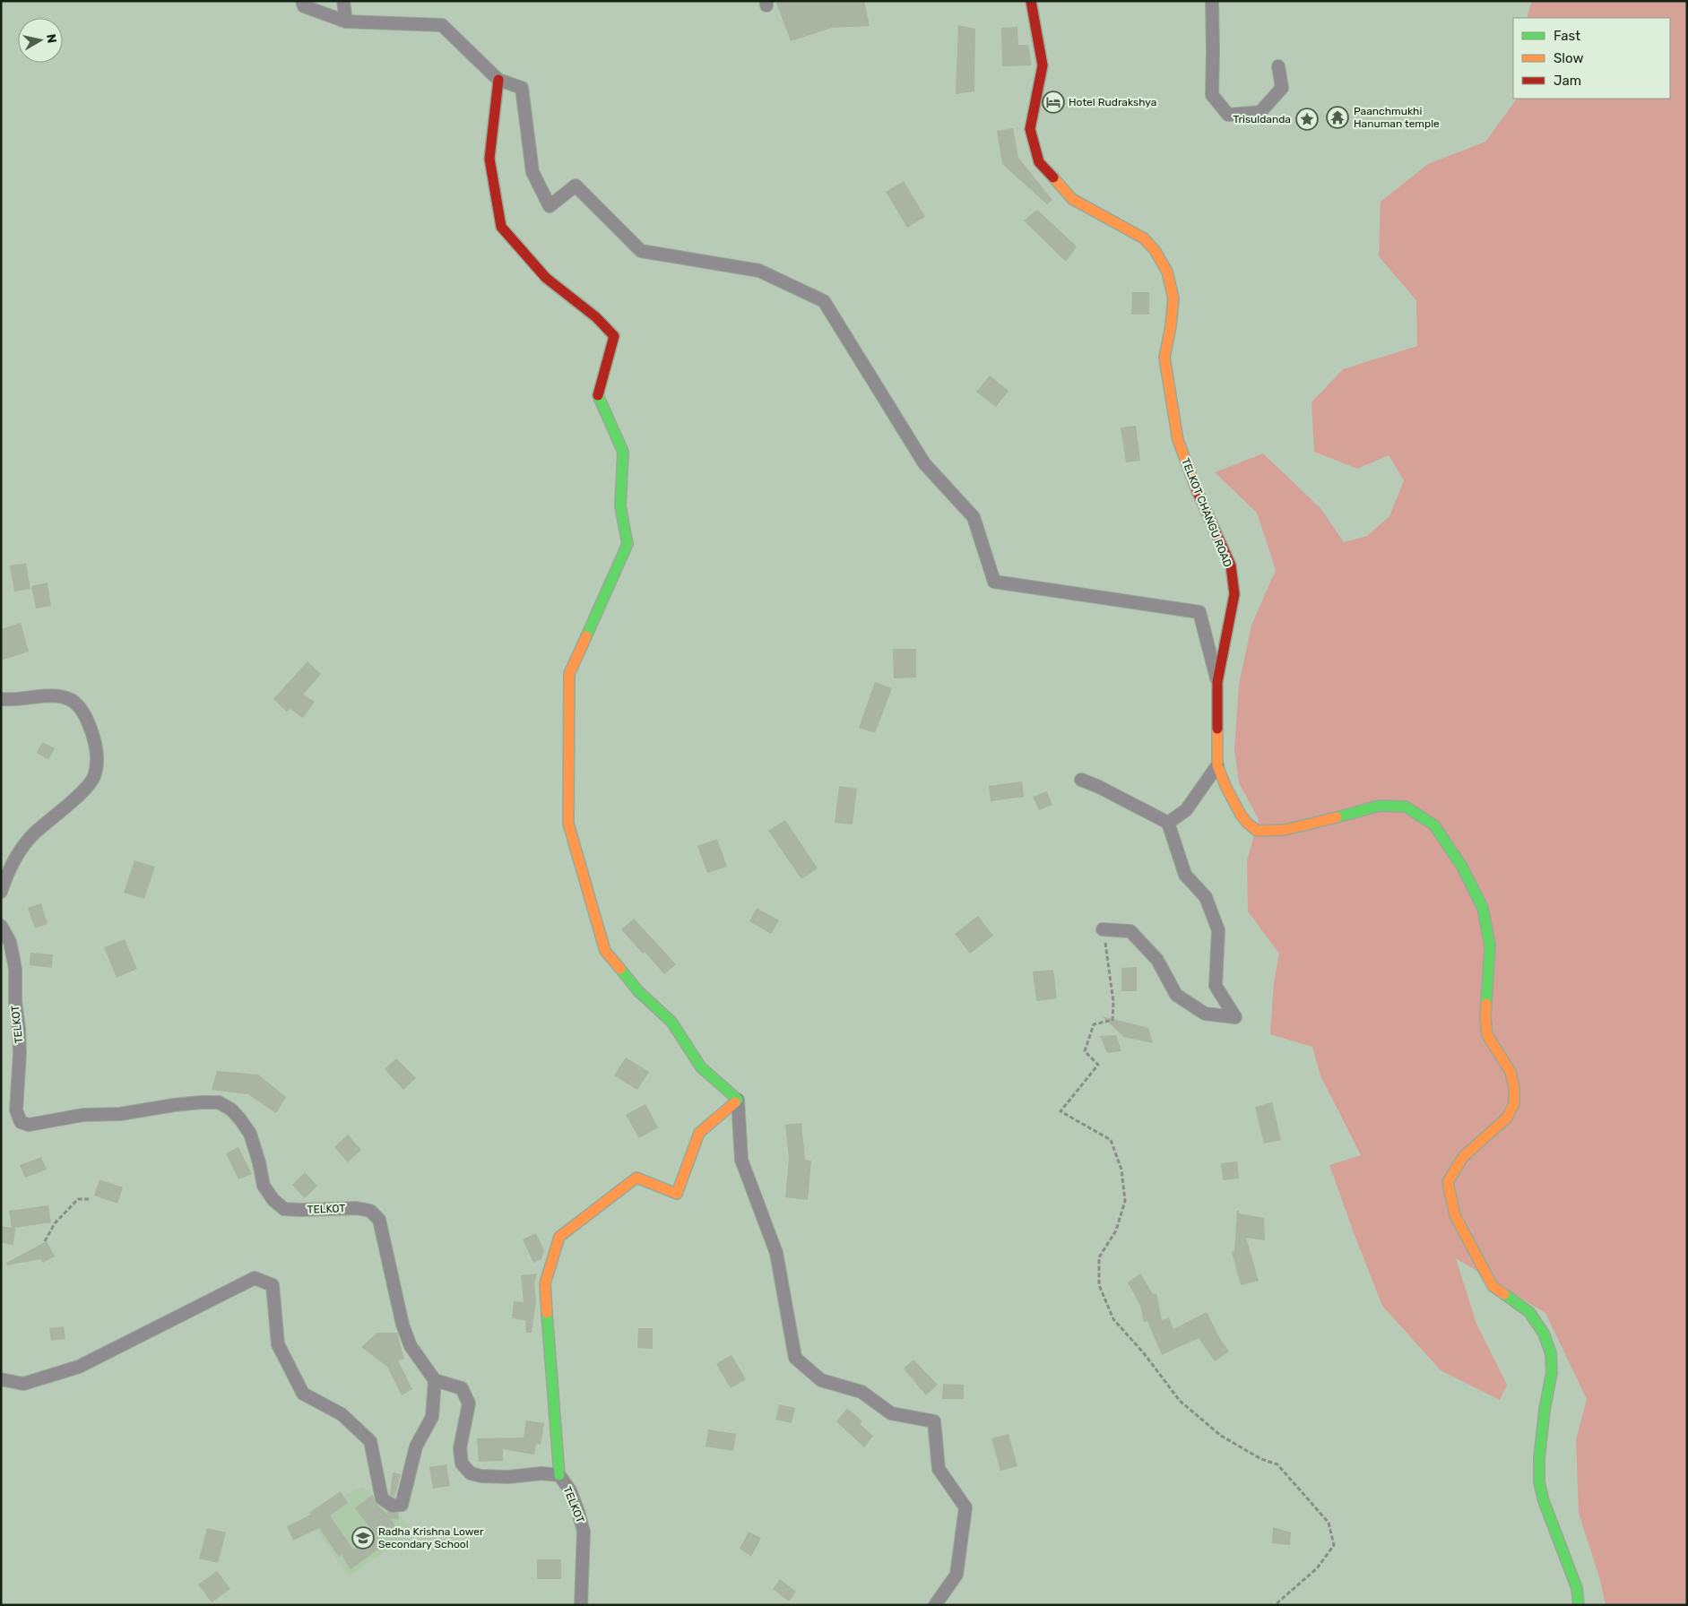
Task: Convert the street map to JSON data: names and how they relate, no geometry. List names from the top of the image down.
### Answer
{
  "streets": {
    "street": ["TELKOT CHANGU ROAD", "TELKOT"]
  },
  "places": {
    "hotel": ["Hotel Rudrakshya"],
    "temple": ["Paanchmukhi Hanuman temple"],
    "place": ["Trisuldanda"],
    "school or university": ["Radha Krishna Lower Secondary School"]
  },
  "legend": ["Fast", "Slow", "Jam"],
  "north": "right"
}
